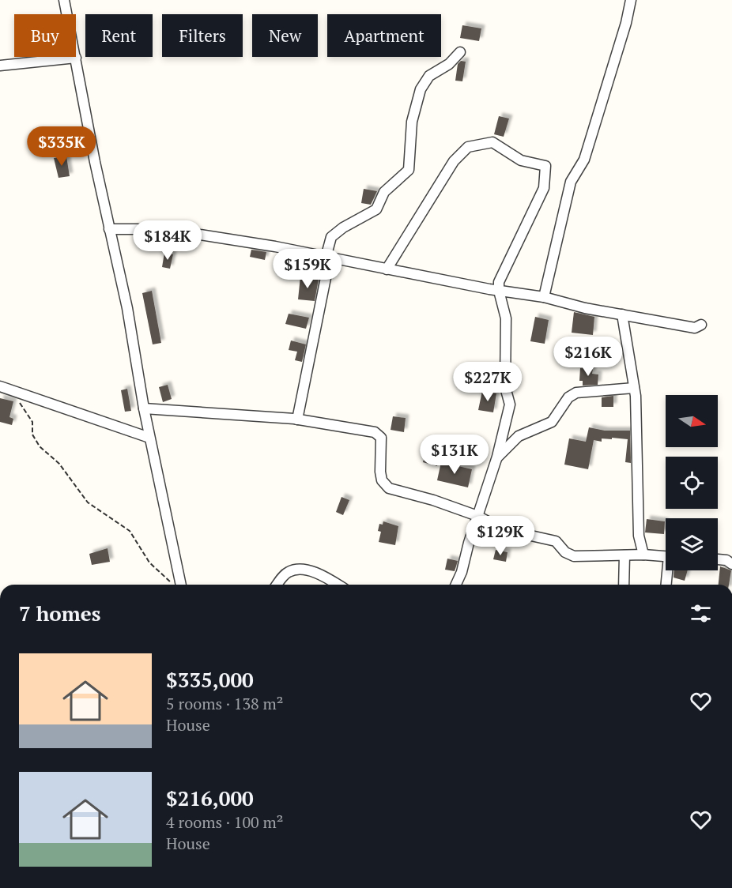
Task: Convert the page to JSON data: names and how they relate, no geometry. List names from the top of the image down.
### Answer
{
  "north": "right",
  "page": {
    "chip": [
      "Buy",
      "Rent",
      "Filters",
      "New",
      "Apartment"
    ],
    "price": [
      "$335K",
      "$184K",
      "$159K",
      "$216K",
      "$227K",
      "$131K",
      "$129K"
    ],
    "heading": "7 homes",
    "list": [
      {
        "name": "$335,000",
        "note": "5 rooms · 138 m² · House"
      },
      {
        "name": "$216,000",
        "note": "4 rooms · 100 m² · House"
      }
    ]
  }
}
